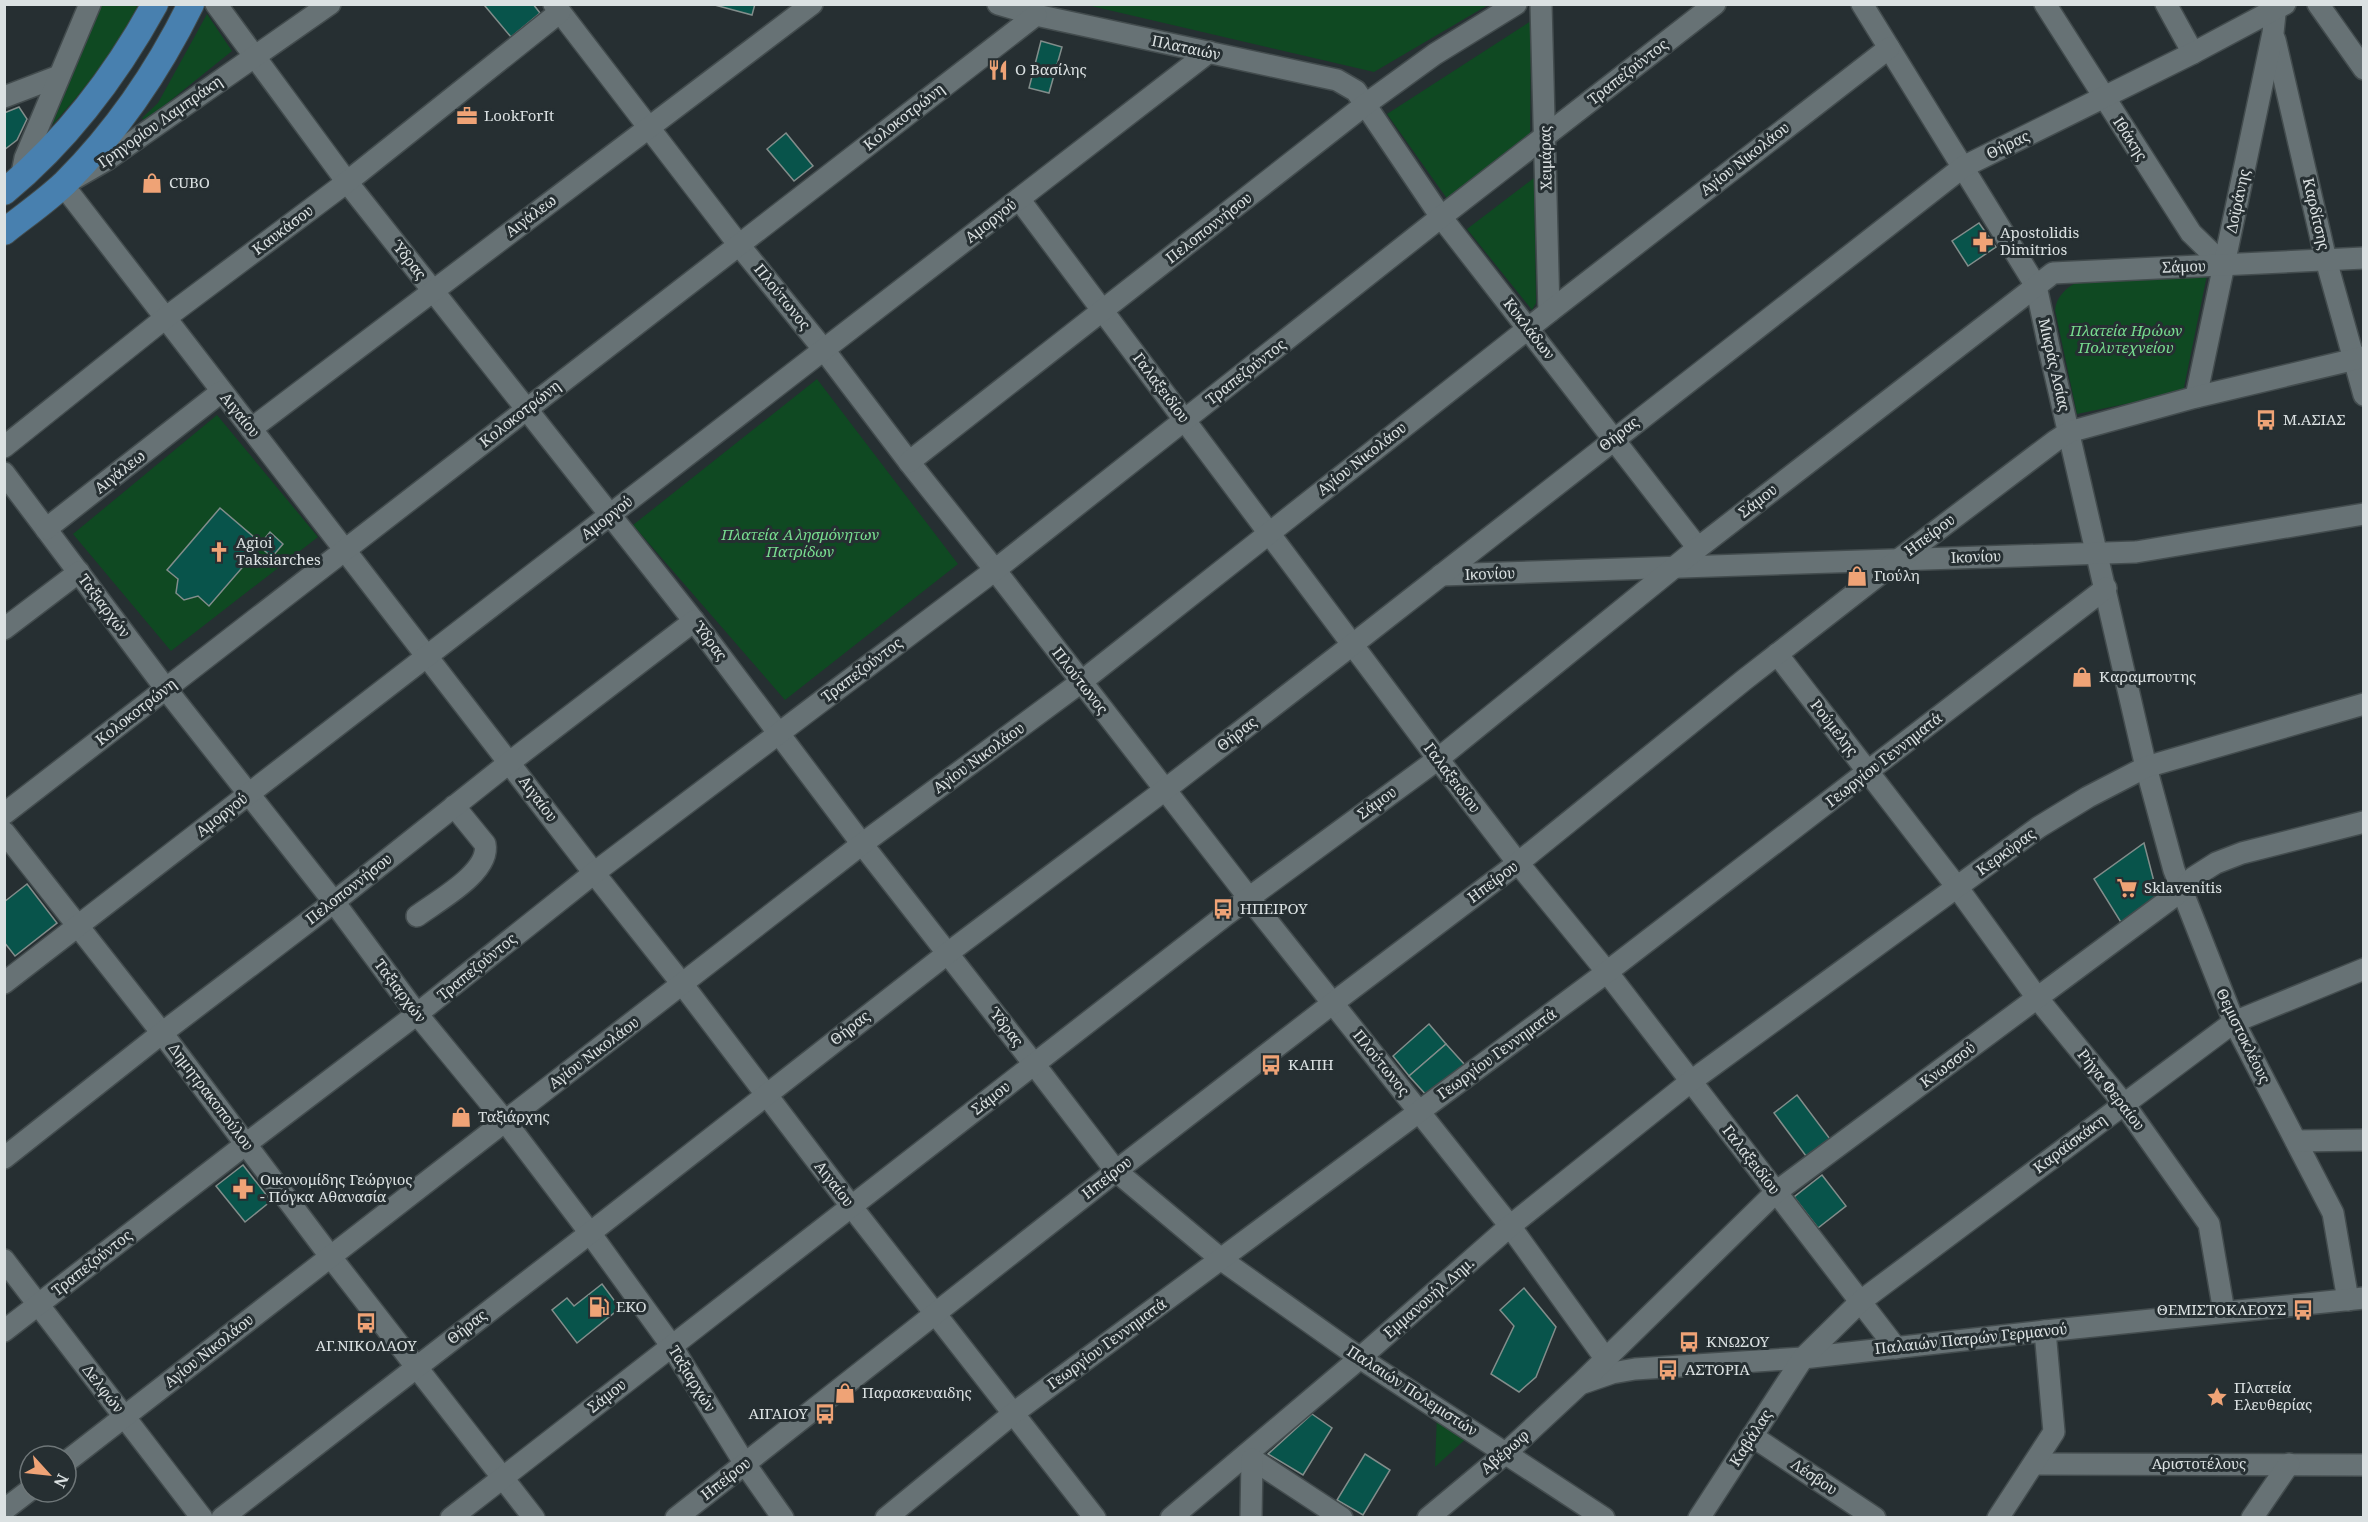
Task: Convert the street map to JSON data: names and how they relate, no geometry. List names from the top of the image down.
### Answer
{
  "streets": {
    "main road": ["Γρηγορίου Λαμπράκη"],
    "street": [
      "Πλαταιών",
      "Τραπεζούντος",
      "Κολοκοτρώνη",
      "Ιθάκης",
      "Θήρας",
      "Χειμάρας",
      "Αγίου Νικολάου",
      "Δοϊράνης",
      "Καρδίτσης",
      "Αιγάλεω",
      "Αμοργού",
      "Πελοποννήσου",
      "Καυκάσου",
      "Ύδρας",
      "Σάμου",
      "Πλούτωνος",
      "Κυκλάδων",
      "Μικράς Ασίας",
      "Γαλαξειδίου",
      "Αιγαίου",
      "Ηπείρου",
      "Ικονίου",
      "Ταξιαρχών",
      "Ρούμελης",
      "Γεωργίου Γεννηματά",
      "Κερκύρας",
      "Θεμιστοκλέους",
      "Κνωσσού",
      "Ρήγα Φεραίου",
      "Δημητρακοπούλου",
      "Καραϊσκάκη",
      "Εμμανουήλ Δημ.",
      "Παλαιών Πατρών Γερμανού",
      "Δελφών",
      "Παλαιών Πολεμιστών",
      "Καβάλας",
      "Αβέρωφ",
      "Αριστοτέλους",
      "Λέσβου"
    ]
  },
  "crossings": [
    ["Πλαταιών", "Κολοκοτρώνη"],
    ["Πλαταιών", "Αμοργού"],
    ["Πλαταιών", "Πελοποννήσου"],
    ["Πλαταιών", "Κυκλάδων"],
    ["Τραπεζούντος", "Χειμάρας"],
    ["Τραπεζούντος", "Ύδρας"],
    ["Τραπεζούντος", "Πλούτωνος"],
    ["Τραπεζούντος", "Κυκλάδων"],
    ["Τραπεζούντος", "Γαλαξειδίου"],
    ["Τραπεζούντος", "Αιγαίου"],
    ["Τραπεζούντος", "Ταξιαρχών"],
    ["Τραπεζούντος", "Δημητρακοπούλου"],
    ["Τραπεζούντος", "Δελφών"],
    ["Κολοκοτρώνη", "Ύδρας"],
    ["Κολοκοτρώνη", "Πλούτωνος"],
    ["Κολοκοτρώνη", "Αιγαίου"],
    ["Κολοκοτρώνη", "Ταξιαρχών"],
    ["Γρηγορίου Λαμπράκη", "Ύδρας"],
    ["Γρηγορίου Λαμπράκη", "Αιγαίου"],
    ["Ιθάκης", "Θήρας"],
    ["Ιθάκης", "Δοϊράνης"],
    ["Ιθάκης", "Σάμου"],
    ["Θήρας", "Δοϊράνης"],
    ["Θήρας", "Ύδρας"],
    ["Θήρας", "Πλούτωνος"],
    ["Θήρας", "Κυκλάδων"],
    ["Θήρας", "Μικράς Ασίας"],
    ["Θήρας", "Γαλαξειδίου"],
    ["Θήρας", "Αιγαίου"],
    ["Θήρας", "Ικονίου"],
    ["Θήρας", "Ταξιαρχών"],
    ["Θήρας", "Δημητρακοπούλου"],
    ["Χειμάρας", "Αγίου Νικολάου"],
    ["Αγίου Νικολάου", "Ύδρας"],
    ["Αγίου Νικολάου", "Πλούτωνος"],
    ["Αγίου Νικολάου", "Κυκλάδων"],
    ["Αγίου Νικολάου", "Μικράς Ασίας"],
    ["Αγίου Νικολάου", "Γαλαξειδίου"],
    ["Αγίου Νικολάου", "Αιγαίου"],
    ["Αγίου Νικολάου", "Ταξιαρχών"],
    ["Αγίου Νικολάου", "Δημητρακοπούλου"],
    ["Αγίου Νικολάου", "Δελφών"],
    ["Δοϊράνης", "Καρδίτσης"],
    ["Δοϊράνης", "Σάμου"],
    ["Δοϊράνης", "Ηπείρου"],
    ["Καρδίτσης", "Σάμου"],
    ["Καρδίτσης", "Ηπείρου"],
    ["Αιγάλεω", "Ύδρας"],
    ["Αιγάλεω", "Πλούτωνος"],
    ["Αιγάλεω", "Αιγαίου"],
    ["Αιγάλεω", "Ταξιαρχών"],
    ["Αμοργού", "Ύδρας"],
    ["Αμοργού", "Πλούτωνος"],
    ["Αμοργού", "Γαλαξειδίου"],
    ["Αμοργού", "Αιγαίου"],
    ["Αμοργού", "Ταξιαρχών"],
    ["Αμοργού", "Δημητρακοπούλου"],
    ["Πελοποννήσου", "Ύδρας"],
    ["Πελοποννήσου", "Πλούτωνος"],
    ["Πελοποννήσου", "Κυκλάδων"],
    ["Πελοποννήσου", "Γαλαξειδίου"],
    ["Πελοποννήσου", "Αιγαίου"],
    ["Πελοποννήσου", "Ταξιαρχών"],
    ["Πελοποννήσου", "Δημητρακοπούλου"],
    ["Καυκάσου", "Ύδρας"],
    ["Καυκάσου", "Πλούτωνος"],
    ["Καυκάσου", "Αιγαίου"],
    ["Ύδρας", "Σάμου"],
    ["Ύδρας", "Ηπείρου"],
    ["Ύδρας", "Γεωργίου Γεννηματά"],
    ["Ύδρας", "Παλαιών Πολεμιστών"],
    ["Σάμου", "Πλούτωνος"],
    ["Σάμου", "Κυκλάδων"],
    ["Σάμου", "Μικράς Ασίας"],
    ["Σάμου", "Γαλαξειδίου"],
    ["Σάμου", "Αιγαίου"],
    ["Σάμου", "Ικονίου"],
    ["Σάμου", "Ταξιαρχών"],
    ["Σάμου", "Δημητρακοπούλου"],
    ["Πλούτωνος", "Ηπείρου"],
    ["Πλούτωνος", "Γεωργίου Γεννηματά"],
    ["Πλούτωνος", "Κνωσσού"],
    ["Πλούτωνος", "Εμμανουήλ Δημ."],
    ["Μικράς Ασίας", "Ηπείρου"],
    ["Μικράς Ασίας", "Ικονίου"],
    ["Μικράς Ασίας", "Γεωργίου Γεννηματά"],
    ["Μικράς Ασίας", "Κερκύρας"],
    ["Μικράς Ασίας", "Θεμιστοκλέους"],
    ["Γαλαξειδίου", "Ηπείρου"],
    ["Γαλαξειδίου", "Γεωργίου Γεννηματά"],
    ["Γαλαξειδίου", "Κερκύρας"],
    ["Γαλαξειδίου", "Κνωσσού"],
    ["Γαλαξειδίου", "Καραϊσκάκη"],
    ["Γαλαξειδίου", "Εμμανουήλ Δημ."],
    ["Γαλαξειδίου", "Παλαιών Πατρών Γερμανού"],
    ["Αιγαίου", "Ηπείρου"],
    ["Αιγαίου", "Γεωργίου Γεννηματά"],
    ["Ηπείρου", "Ικονίου"],
    ["Ηπείρου", "Ταξιαρχών"],
    ["Ηπείρου", "Ρούμελης"],
    ["Ρούμελης", "Γεωργίου Γεννηματά"],
    ["Ρούμελης", "Κερκύρας"],
    ["Ρούμελης", "Ρήγα Φεραίου"],
    ["Γεωργίου Γεννηματά", "Παλαιών Πολεμιστών"],
    ["Κερκύρας", "Θεμιστοκλέους"],
    ["Κερκύρας", "Ρήγα Φεραίου"],
    ["Κερκύρας", "Εμμανουήλ Δημ."],
    ["Θεμιστοκλέους", "Κνωσσού"],
    ["Θεμιστοκλέους", "Καραϊσκάκη"],
    ["Θεμιστοκλέους", "Παλαιών Πατρών Γερμανού"],
    ["Κνωσσού", "Ρήγα Φεραίου"],
    ["Κνωσσού", "Παλαιών Πατρών Γερμανού"],
    ["Κνωσσού", "Αβέρωφ"],
    ["Ρήγα Φεραίου", "Καραϊσκάκη"],
    ["Ρήγα Φεραίου", "Παλαιών Πατρών Γερμανού"],
    ["Καραϊσκάκη", "Παλαιών Πατρών Γερμανού"],
    ["Καραϊσκάκη", "Καβάλας"],
    ["Εμμανουήλ Δημ.", "Παλαιών Πολεμιστών"],
    ["Παλαιών Πατρών Γερμανού", "Καβάλας"],
    ["Παλαιών Πατρών Γερμανού", "Αβέρωφ"],
    ["Παλαιών Πολεμιστών", "Αβέρωφ"],
    ["Καβάλας", "Λέσβου"]
  ],
  "parks": ["Πλατεία Ηρώων Πολυτεχνείου", "Πλατεία Αλησμόνητων Πατρίδων"],
  "places": {
    "restaurant": ["Ο Βασίλης"],
    "office": ["LookForIt"],
    "shop": [
      "CUBO",
      "Γιούλη",
      "Καραμπουτης",
      "Ταξιάρχης",
      "Παρασκευαιδης"
    ],
    "pharmacy": ["Apostolidis Dimitrios", "Οικονομίδης Γεώργιος - Πόγκα Αθανασία"],
    "bus stop": [
      "Μ.ΑΣΙΑΣ",
      "ΗΠΕΙΡΟΥ",
      "ΚΑΠΗ",
      "ΘΕΜΙΣΤΟΚΛΕΟΥΣ",
      "ΑΓ.ΝΙΚΟΛΑΟΥ",
      "ΚΝΩΣΟΥ",
      "ΑΣΤΟΡΙΑ",
      "ΑΙΓΑΙΟΥ"
    ],
    "church": ["Agioi Taksiarches"],
    "supermarket": ["Sklavenitis"],
    "fuel station": ["EKO"],
    "place": ["Πλατεία Ελευθερίας"]
  },
  "north": "bottom right"
}
